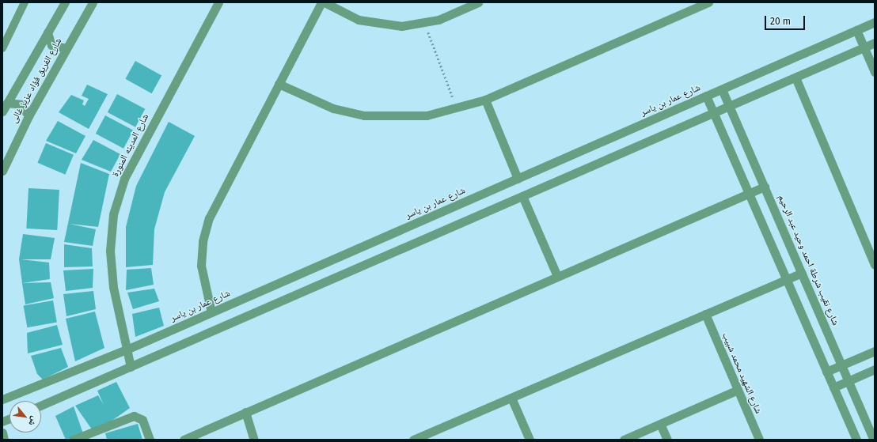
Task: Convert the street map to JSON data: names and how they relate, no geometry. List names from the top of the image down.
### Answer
{
  "streets": {
    "street": [
      "شارع الفريق فؤاد عزيز غالى",
      "شارع عمار بن ياسر",
      "شارع المدينه المنورة",
      "شارع نقيب شرطة احمد وحيد عبد الرحيم",
      "شارع الشهيد محمد شبيب"
    ]
  },
  "crossings": [
    ["شارع عمار بن ياسر", "شارع المدينه المنورة"],
    ["شارع عمار بن ياسر", "شارع نقيب شرطة احمد وحيد عبد الرحيم"]
  ],
  "scale_bar": "20 m",
  "north": "bottom right"
}
